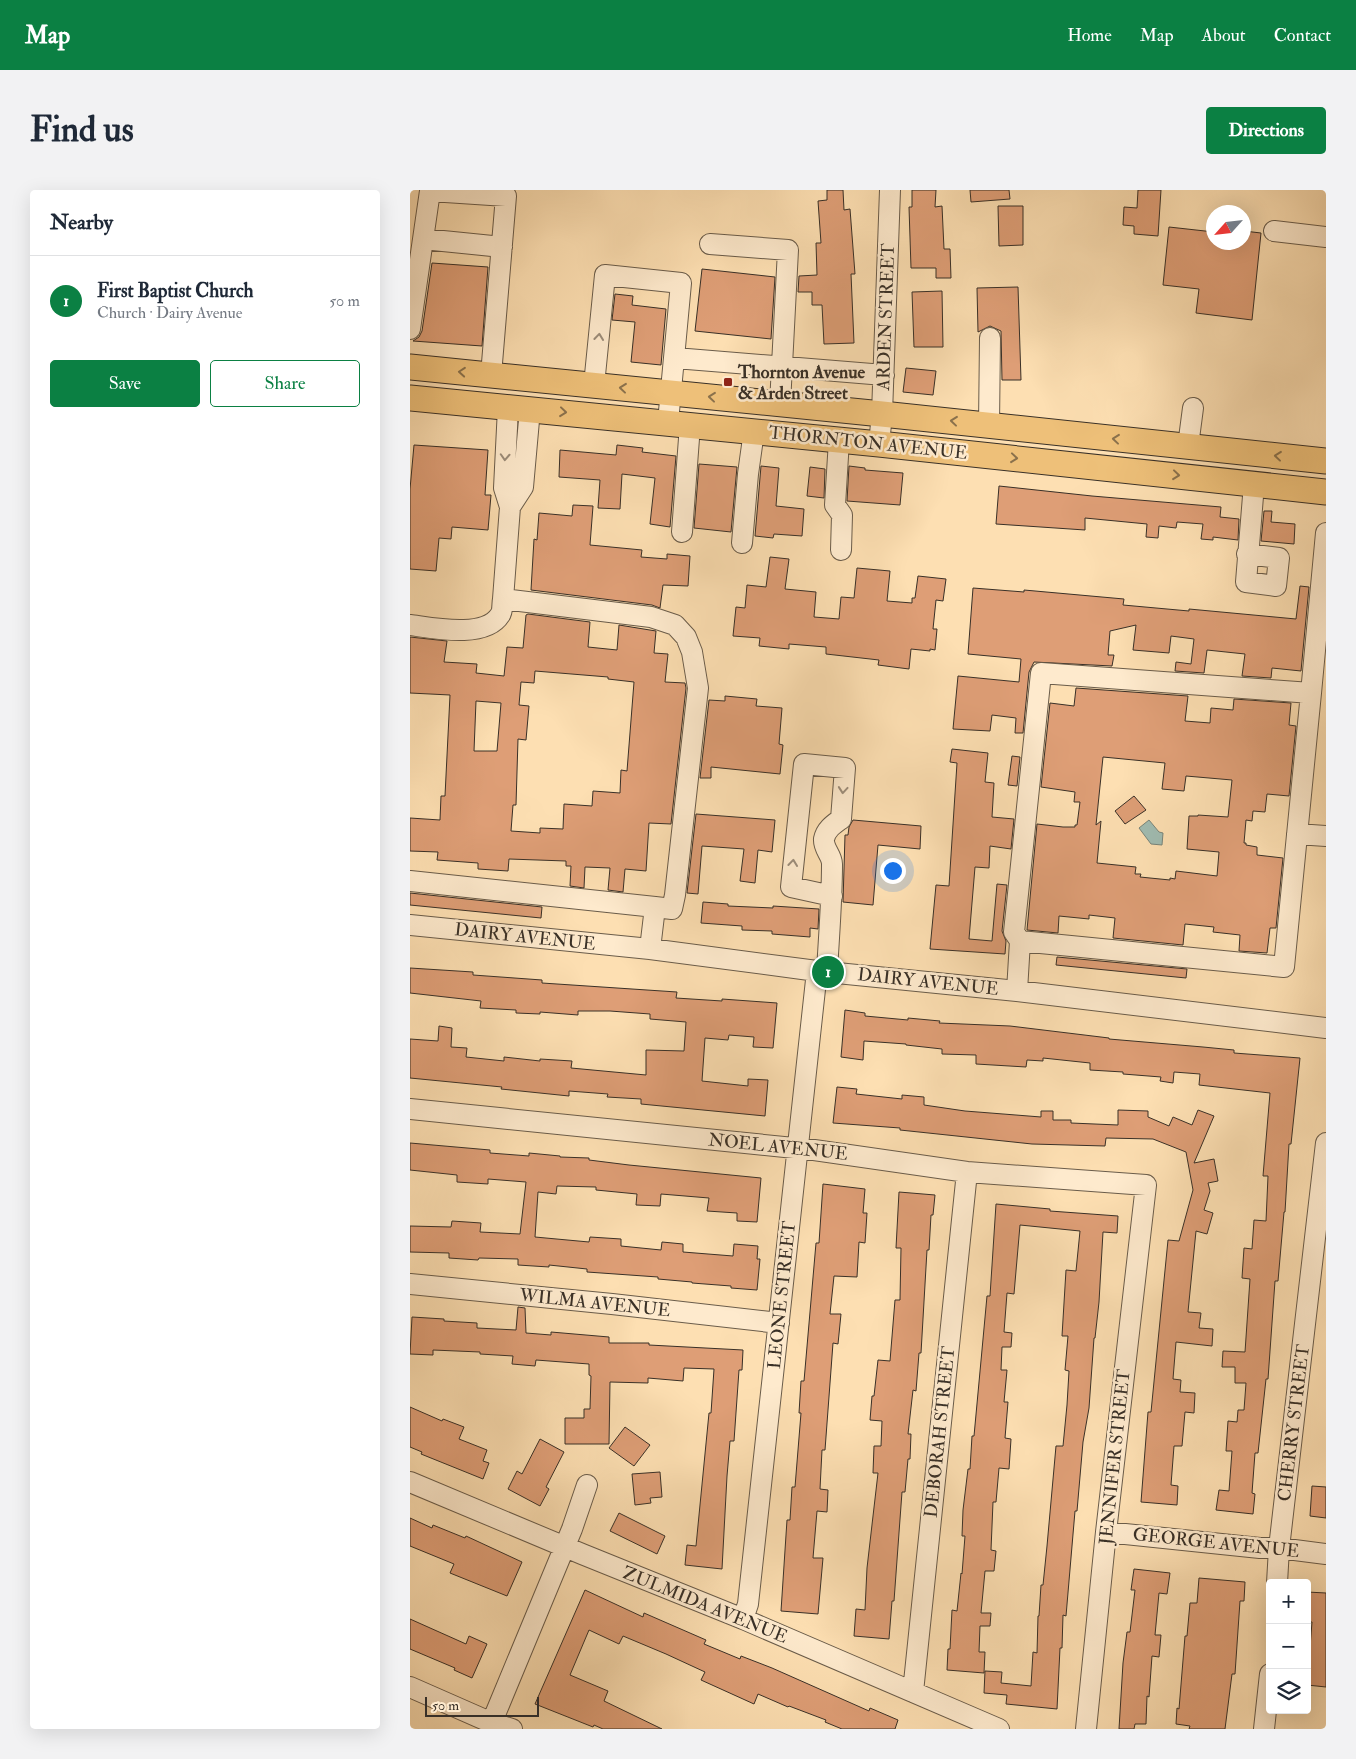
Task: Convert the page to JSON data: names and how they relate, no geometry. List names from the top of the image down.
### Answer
{
  "streets": {
    "main road": ["THORNTON AVENUE"],
    "street": [
      "ARDEN STREET",
      "DAIRY AVENUE",
      "NOEL AVENUE",
      "LEONE STREET",
      "WILMA AVENUE",
      "CHERRY STREET",
      "DEBORAH STREET",
      "JENNIFER STREET",
      "GEORGE AVENUE",
      "ZULMIDA AVENUE"
    ]
  },
  "crossings": [
    ["ARDEN STREET", "THORNTON AVENUE"],
    ["DAIRY AVENUE", "LEONE STREET"],
    ["NOEL AVENUE", "LEONE STREET"],
    ["NOEL AVENUE", "DEBORAH STREET"],
    ["NOEL AVENUE", "JENNIFER STREET"],
    ["LEONE STREET", "WILMA AVENUE"],
    ["LEONE STREET", "ZULMIDA AVENUE"],
    ["CHERRY STREET", "GEORGE AVENUE"],
    ["DEBORAH STREET", "ZULMIDA AVENUE"],
    ["JENNIFER STREET", "GEORGE AVENUE"]
  ],
  "places": {
    "transit": ["Thornton Avenue & Arden Street"]
  },
  "scale_bar": "50 m",
  "north": "bottom left",
  "page": {
    "header": "Map",
    "nav": [
      "Home",
      "Map",
      "About",
      "Contact"
    ],
    "buttons": [
      "Directions",
      ["Save", "Share"]
    ],
    "title": "Find us",
    "heading": "Nearby",
    "list": [
      {
        "mark": "1",
        "name": "First Baptist Church",
        "note": "Church · Dairy Avenue",
        "value": "50 m"
      }
    ],
    "pins": "1",
    "map_buttons": ["+", "−"],
    "scale": "50 m"
  }
}
